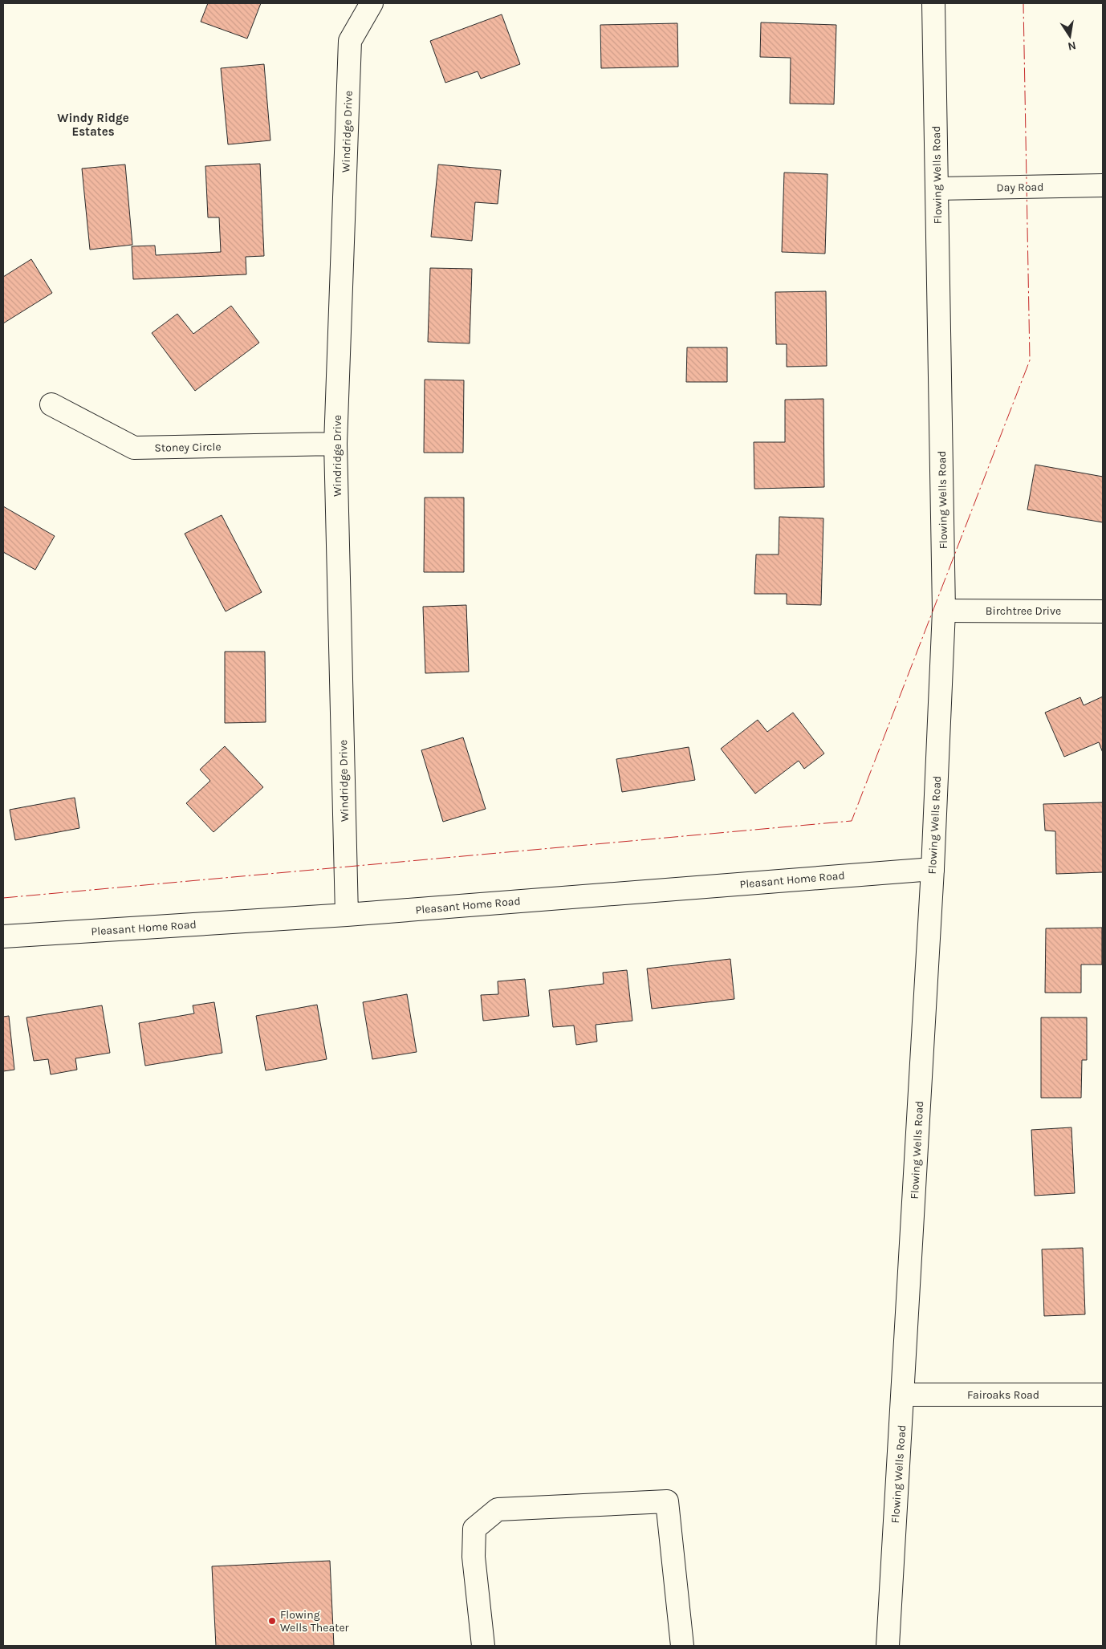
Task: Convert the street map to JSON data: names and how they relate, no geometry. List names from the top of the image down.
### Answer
{
  "streets": {
    "street": [
      "Windridge Drive",
      "Flowing Wells Road",
      "Day Road",
      "Stoney Circle",
      "Birchtree Drive",
      "Pleasant Home Road",
      "Fairoaks Road"
    ]
  },
  "crossings": [
    ["Windridge Drive", "Stoney Circle"],
    ["Windridge Drive", "Pleasant Home Road"],
    ["Flowing Wells Road", "Day Road"],
    ["Flowing Wells Road", "Birchtree Drive"],
    ["Flowing Wells Road", "Pleasant Home Road"],
    ["Flowing Wells Road", "Fairoaks Road"]
  ],
  "districts": ["Windy Ridge Estates"],
  "places": ["Flowing Wells Theater"],
  "north": "bottom"
}
